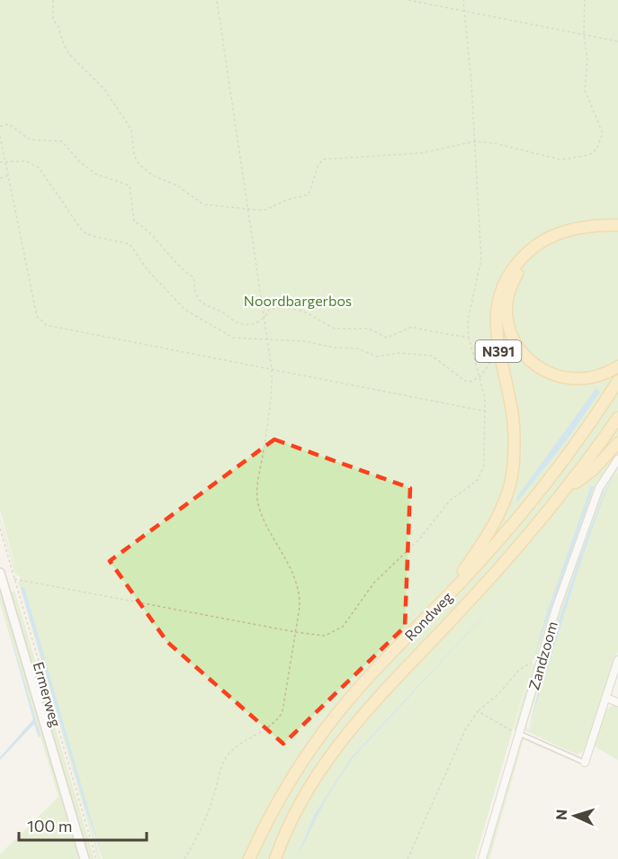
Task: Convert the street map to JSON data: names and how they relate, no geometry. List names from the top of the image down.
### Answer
{
  "streets": {
    "main road": ["N391", "Rondweg"],
    "street": ["Zandzoom", "Ermerweg"]
  },
  "crossings": [
    ["N391", "Rondweg"]
  ],
  "parks": ["Noordbargerbos"],
  "scale_bar": "100 m",
  "north": "left"
}
